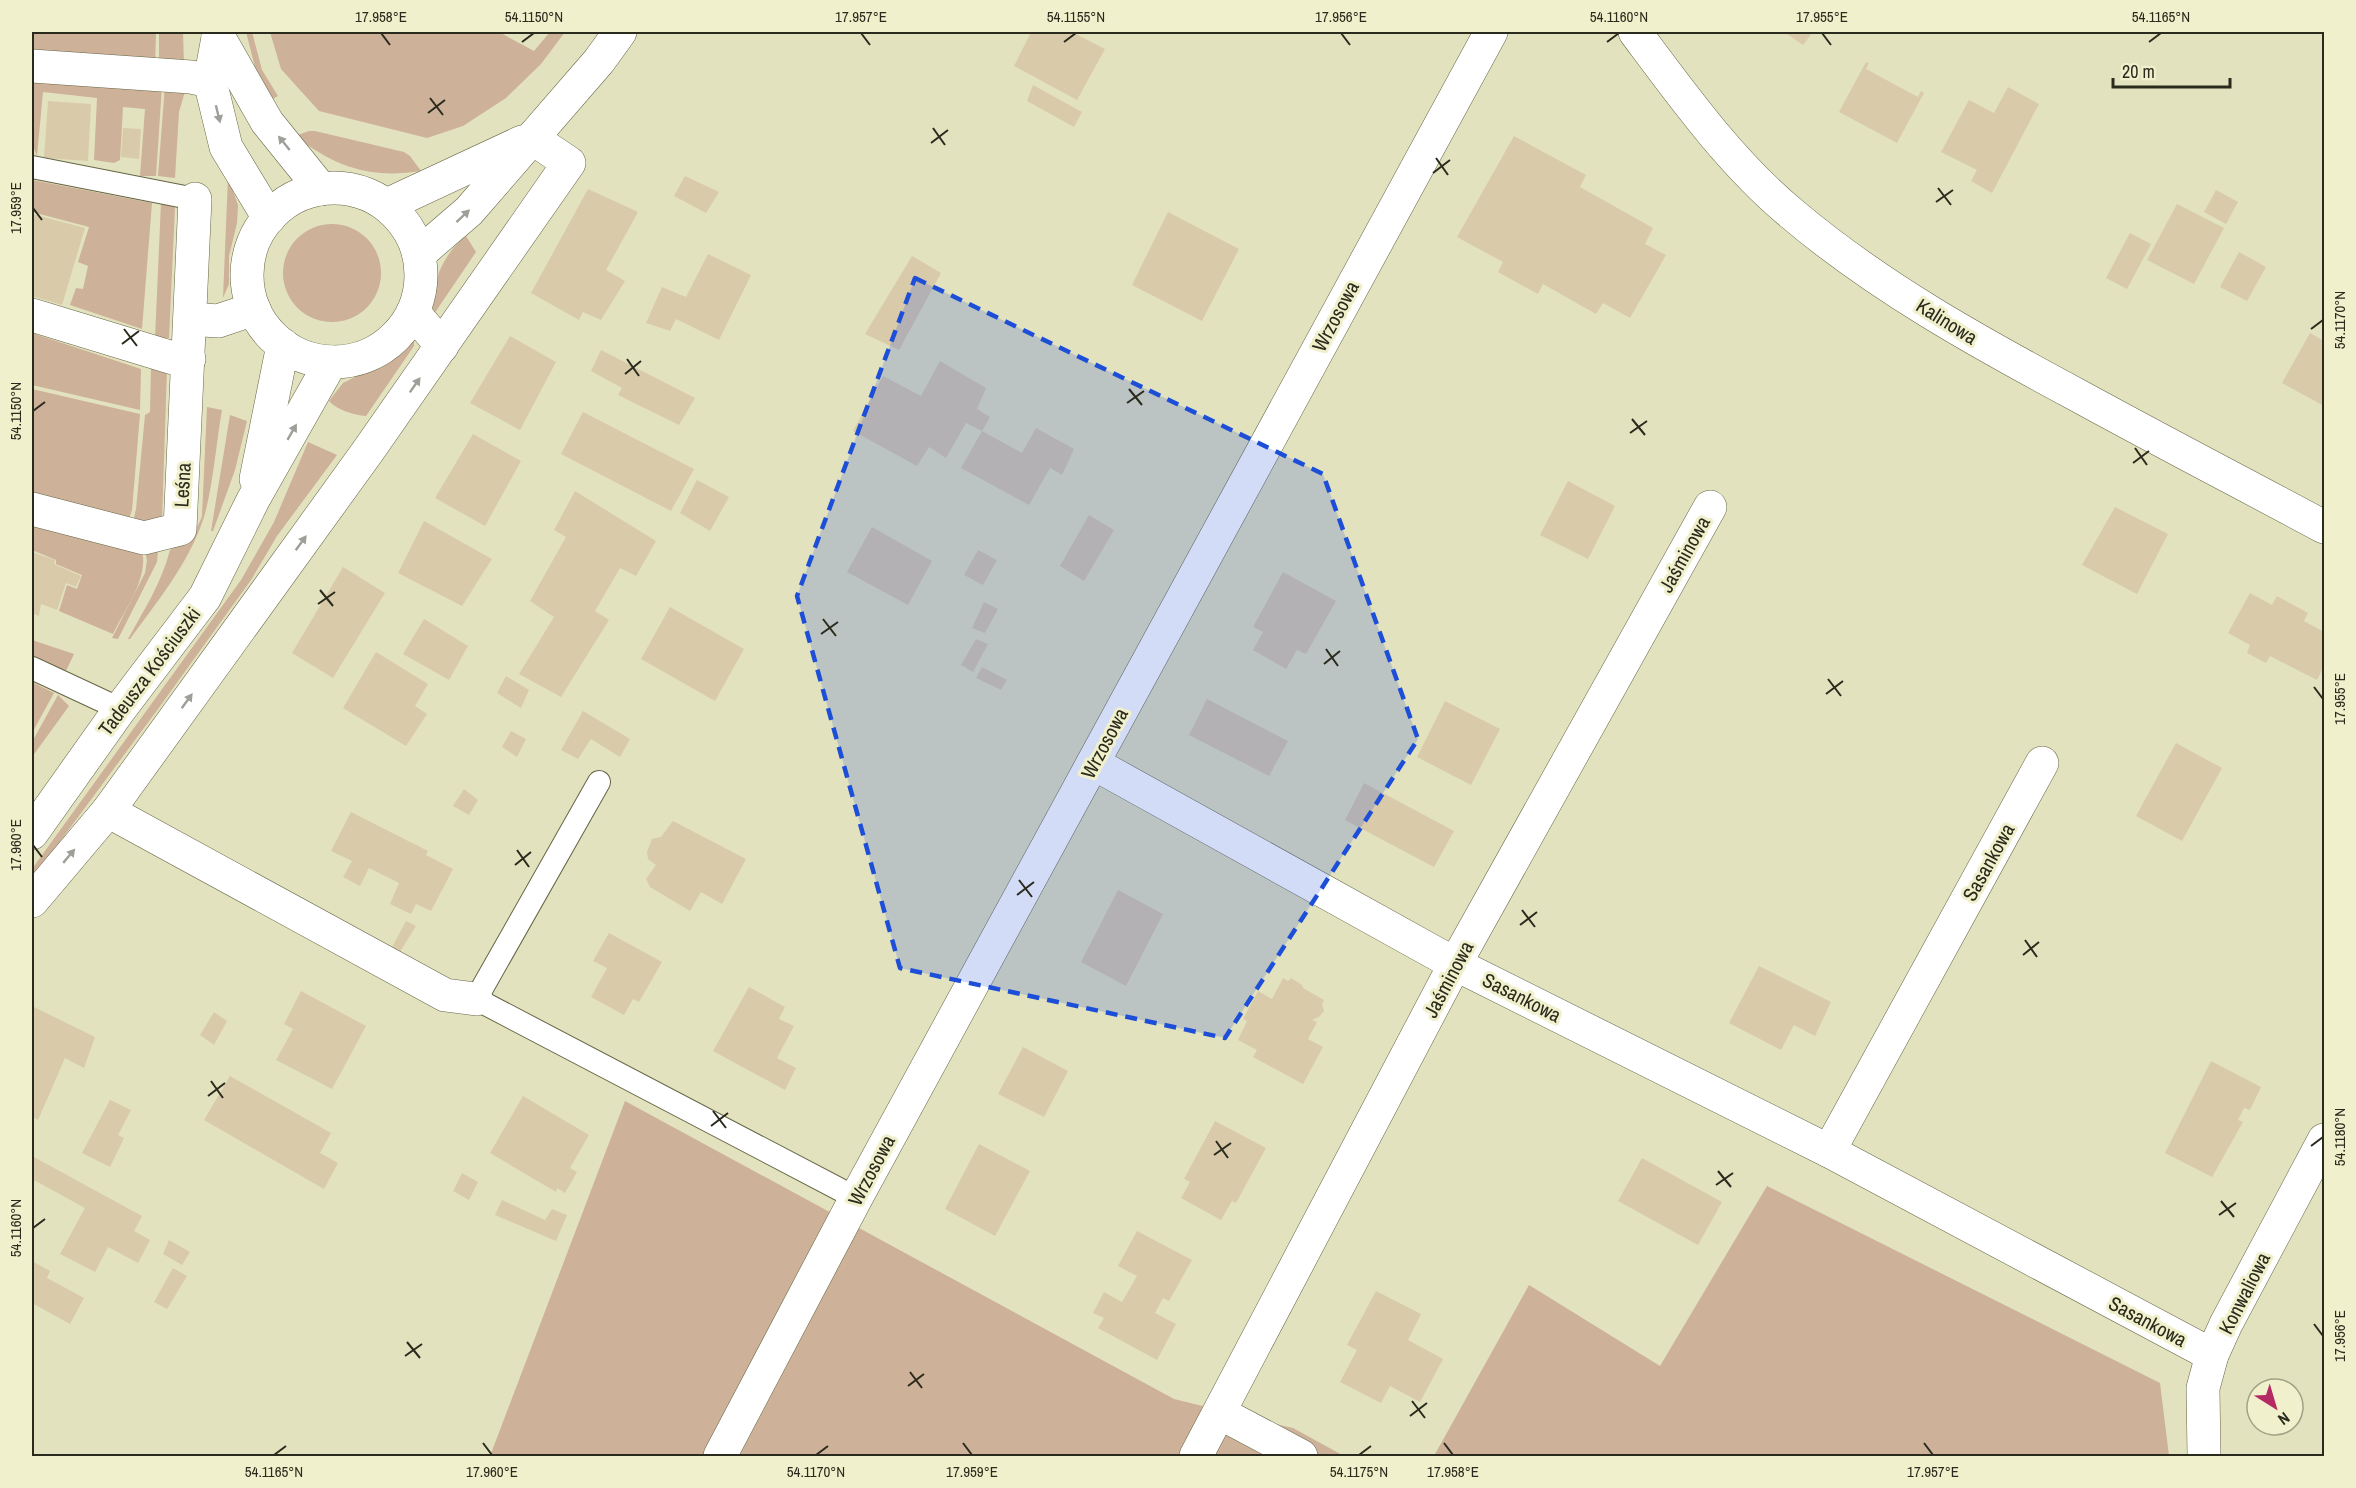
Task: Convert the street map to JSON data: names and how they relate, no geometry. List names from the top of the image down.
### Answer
{
  "streets": {
    "street": [
      "Wrzosowa",
      "Kalinowa",
      "Leśna",
      "Jaśminowa",
      "Tadeusza Kościuszki",
      "Sasankowa",
      "Konwaliowa"
    ]
  },
  "crossings": [
    ["Wrzosowa", "Sasankowa"],
    ["Jaśminowa", "Sasankowa"],
    ["Sasankowa", "Konwaliowa"]
  ],
  "scale_bar": "20 m",
  "north": "bottom right",
  "coordinates": [
    "17.958°E",
    "54.1150°N",
    "17.957°E",
    "54.1155°N",
    "17.956°E",
    "54.1160°N",
    "17.955°E",
    "54.1165°N",
    "17.959°E",
    "54.1170°N",
    "17.960°E",
    "54.1180°N",
    "54.1175°N"
  ]
}
